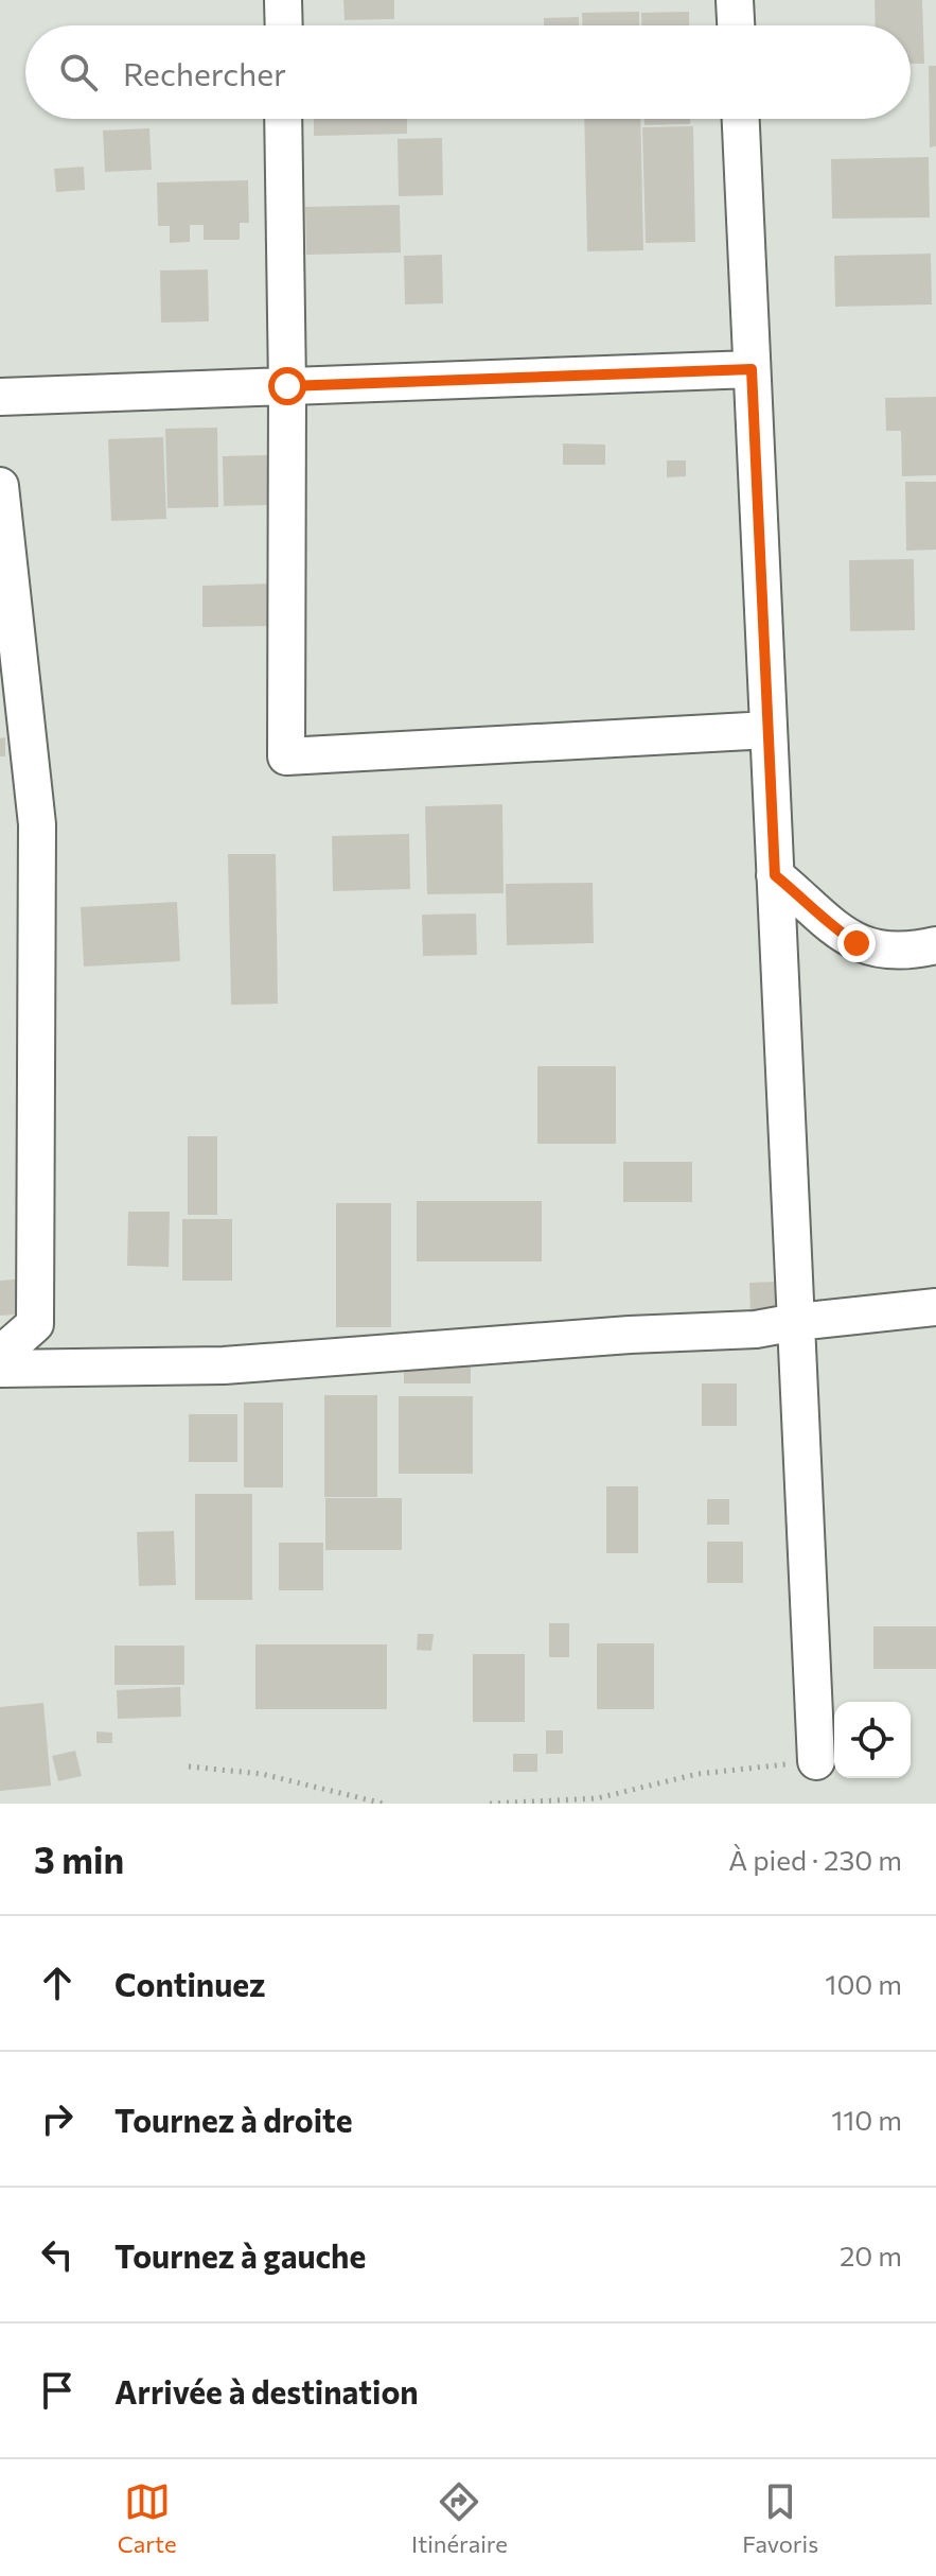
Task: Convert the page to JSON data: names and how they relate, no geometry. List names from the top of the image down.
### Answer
{
  "page": {
    "search": "Rechercher",
    "heading": ["3 min", "À pied · 230 m"],
    "list": [
      ["Continuez", "100 m"],
      ["Tournez à droite", "110 m"],
      ["Tournez à gauche", "20 m"],
      "Arrivée à destination"
    ],
    "nav": ["Carte", "Itinéraire", "Favoris"]
  }
}
